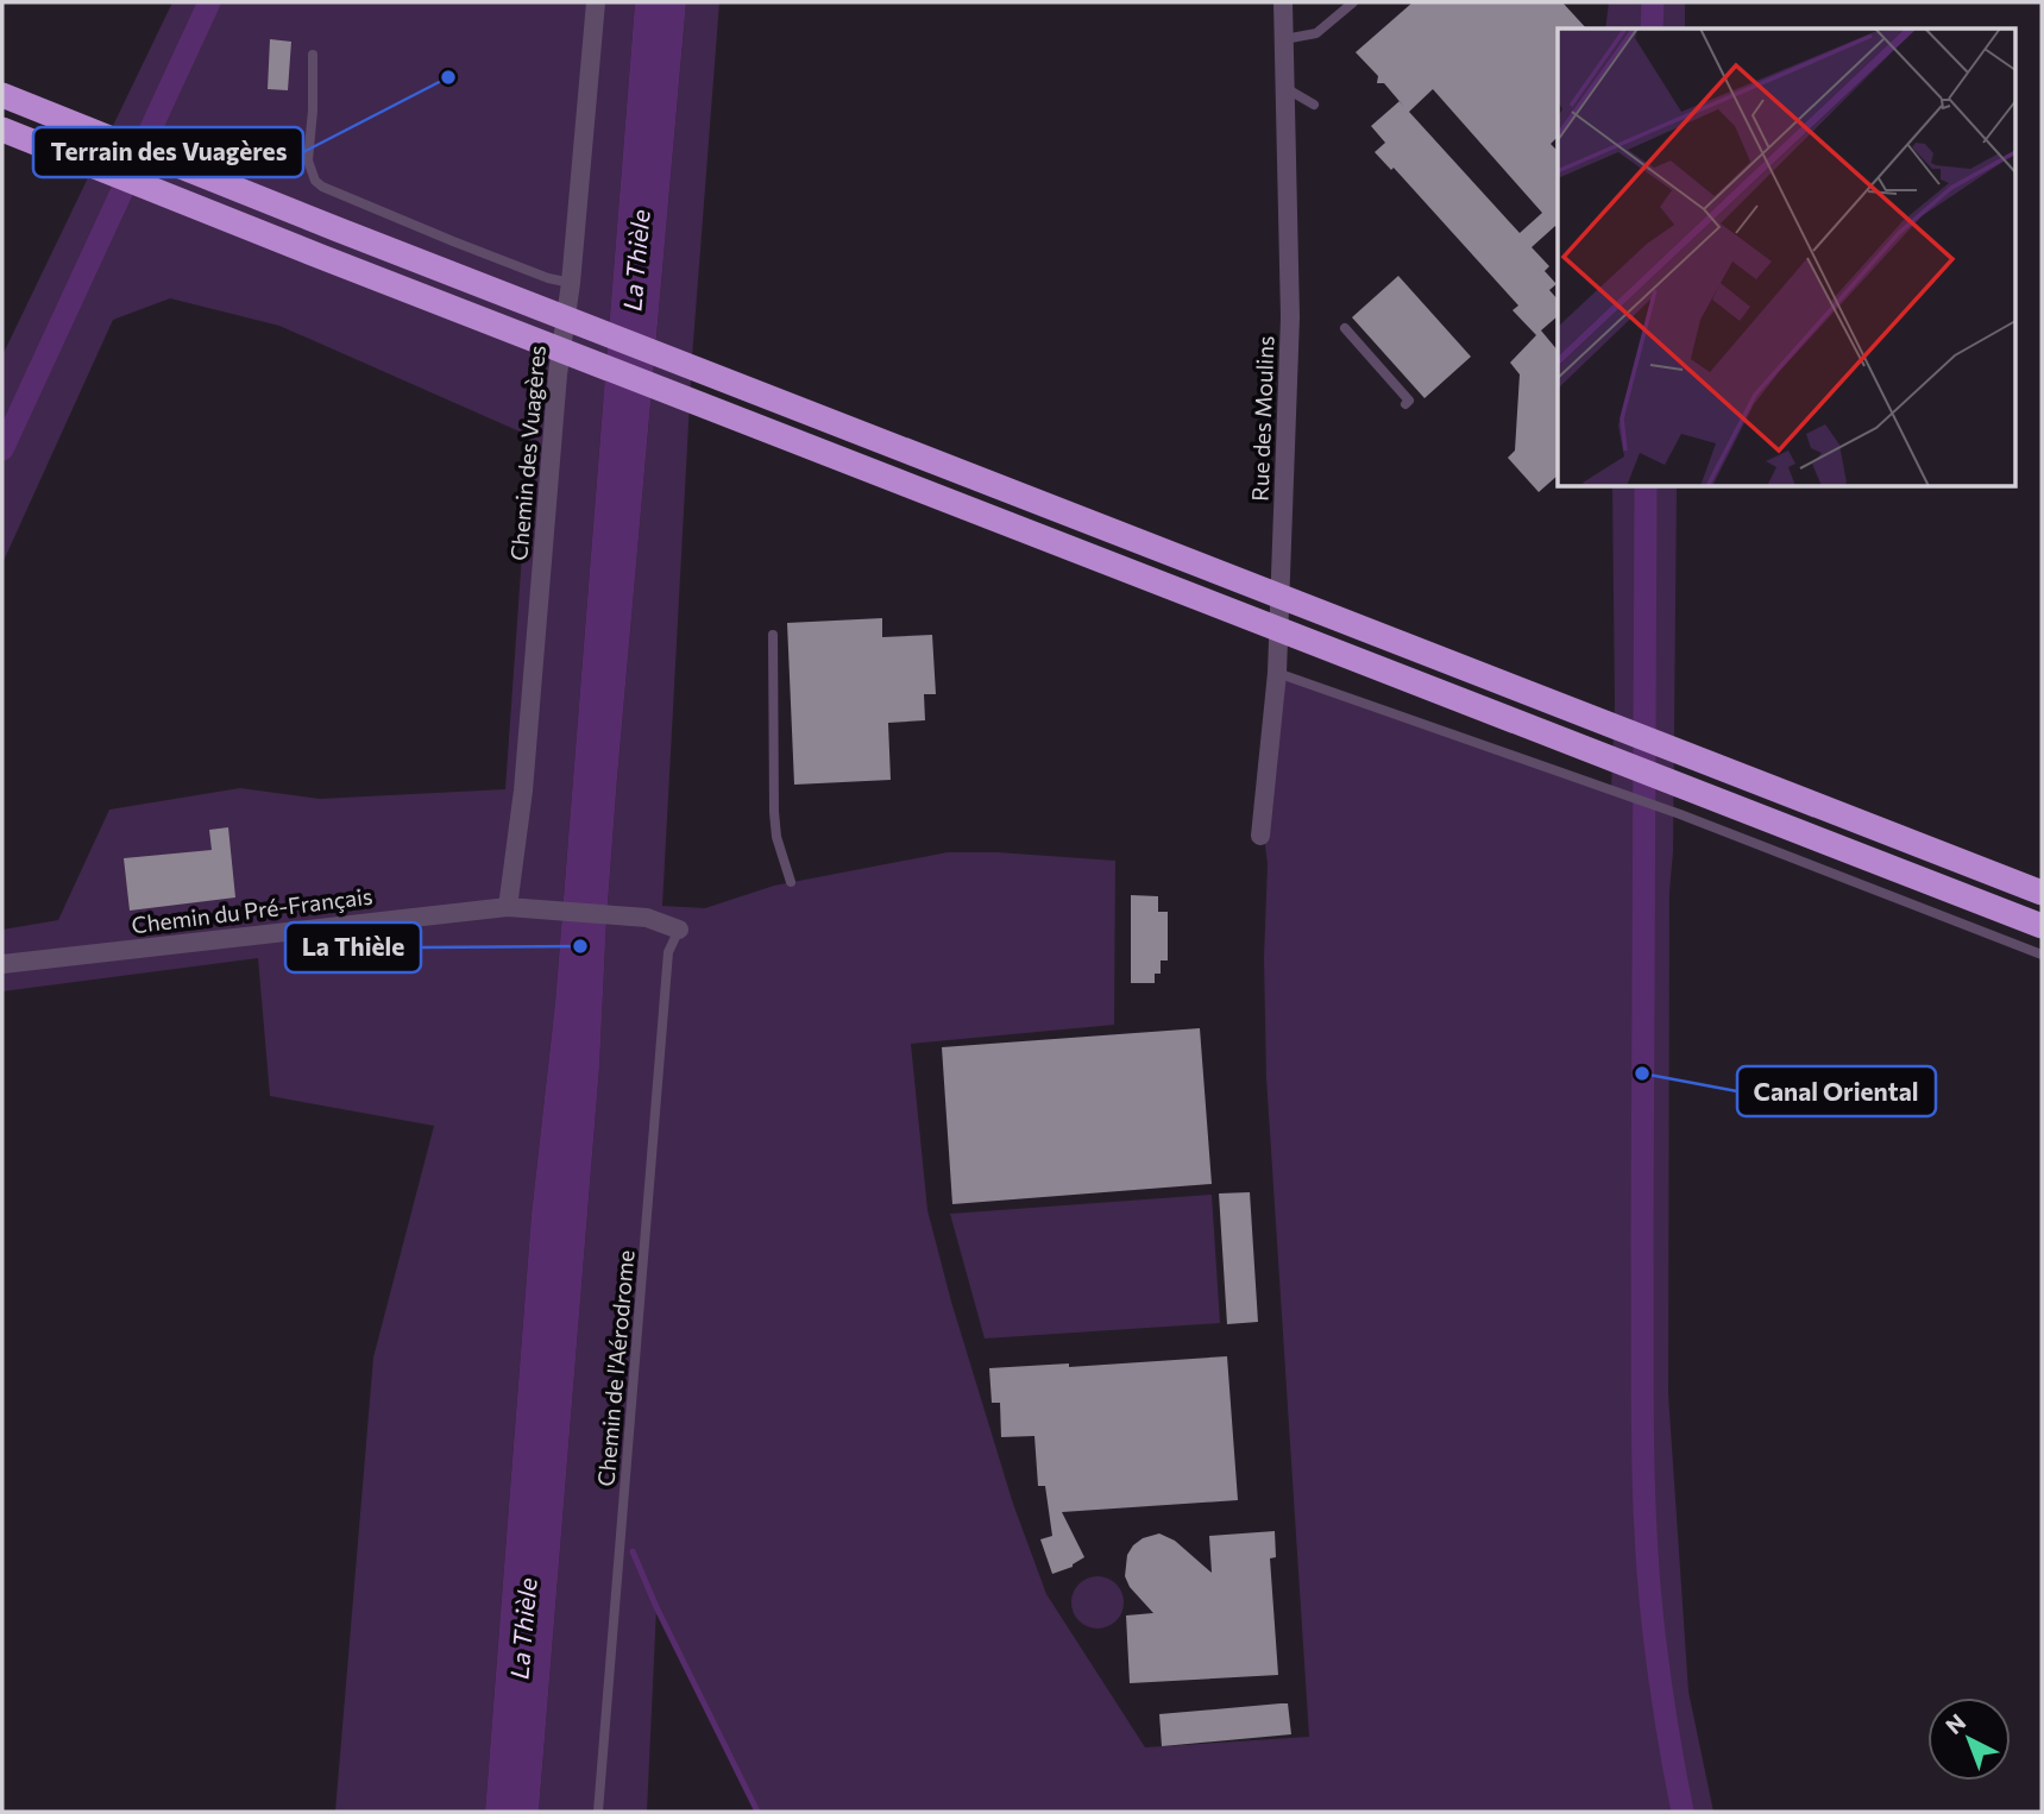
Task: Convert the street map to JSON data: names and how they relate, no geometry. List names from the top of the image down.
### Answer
{
  "streets": {
    "street": ["Rue des Moulins", "Chemin des Vuagères", "Chemin du Pré-Français"],
    "lane": ["Chemin de l'Aérodrome"]
  },
  "crossings": [
    ["Chemin des Vuagères", "Chemin du Pré-Français"],
    ["Chemin du Pré-Français", "Chemin de l'Aérodrome"]
  ],
  "water": ["La Thièle"],
  "places": ["Terrain des Vuagères", "La Thièle", "Canal Oriental"],
  "north": "top left"
}
